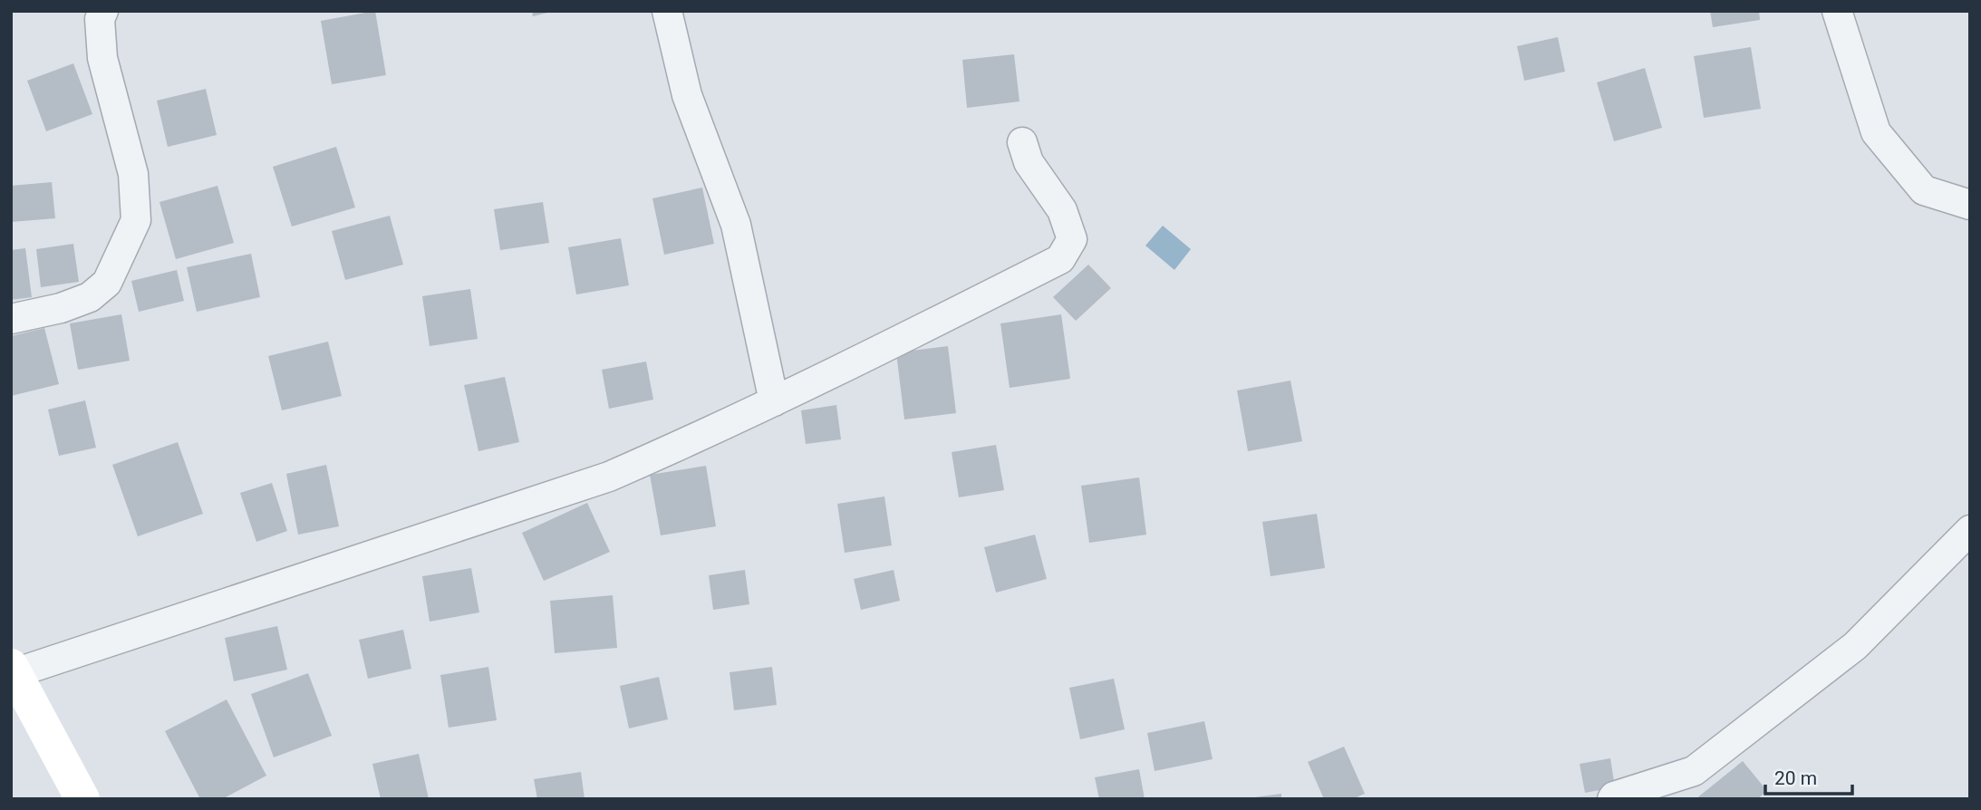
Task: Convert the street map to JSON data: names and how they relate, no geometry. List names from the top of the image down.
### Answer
{
  "scale_bar": "20 m"
}
